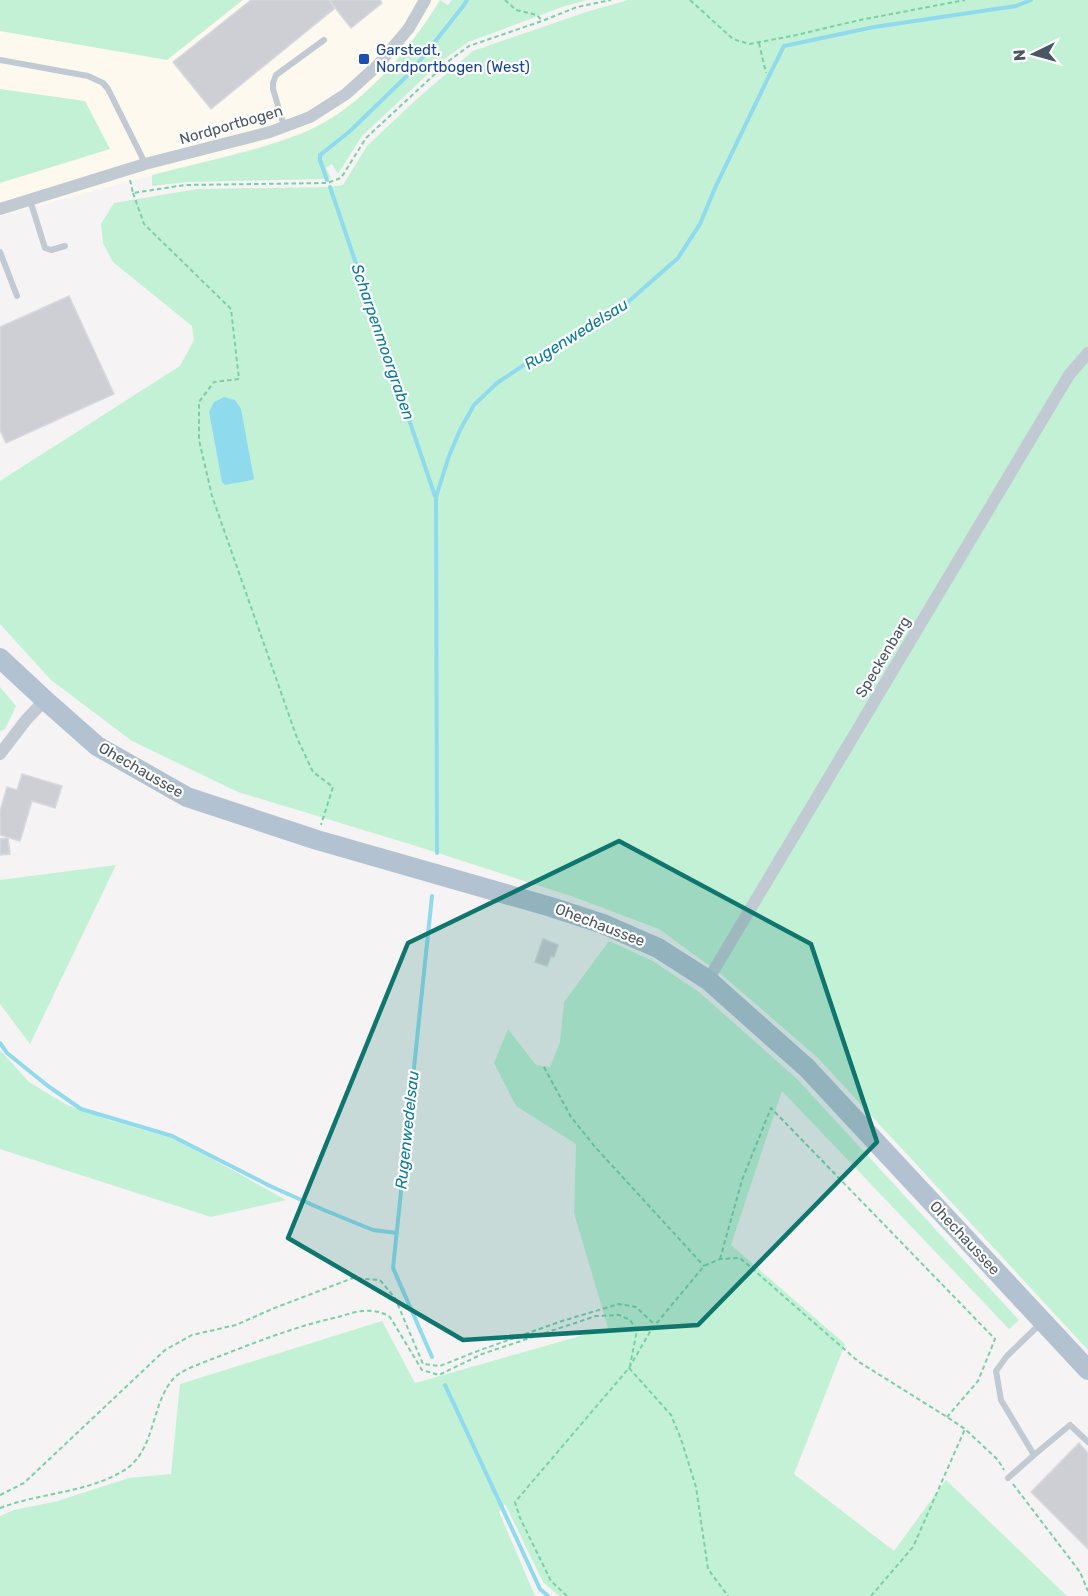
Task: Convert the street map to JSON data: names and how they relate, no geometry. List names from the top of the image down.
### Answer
{
  "streets": {
    "main road": ["Ohechaussee"],
    "street": ["Nordportbogen", "Speckenbarg"]
  },
  "crossings": [
    ["Speckenbarg", "Ohechaussee"]
  ],
  "water": ["Rugenwedelsau", "Scharpenmoorgraben"],
  "places": {
    "transit": ["Garstedt, Nordportbogen (West)"]
  },
  "north": "left"
}
